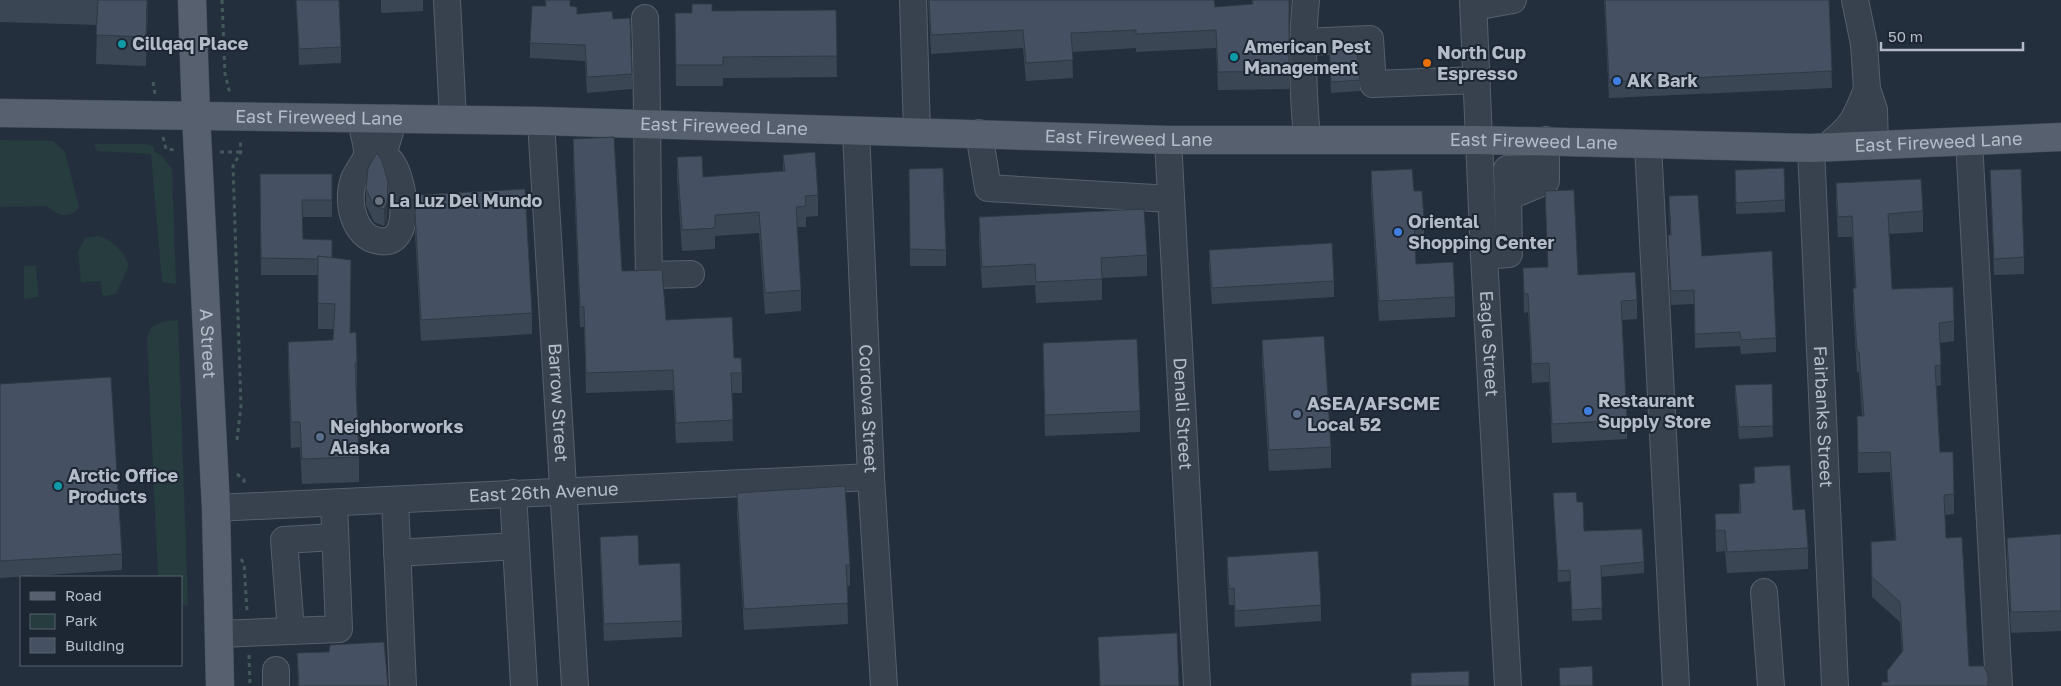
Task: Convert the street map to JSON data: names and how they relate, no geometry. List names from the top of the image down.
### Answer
{
  "streets": {
    "main road": ["East Fireweed Lane", "A Street"],
    "street": [
      "Eagle Street",
      "Barrow Street",
      "Cordova Street",
      "Denali Street",
      "Fairbanks Street",
      "East 26th Avenue"
    ]
  },
  "crossings": [
    ["East Fireweed Lane", "A Street"],
    ["East Fireweed Lane", "Eagle Street"],
    ["East Fireweed Lane", "Barrow Street"],
    ["East Fireweed Lane", "Cordova Street"],
    ["East Fireweed Lane", "Denali Street"],
    ["East Fireweed Lane", "Fairbanks Street"],
    ["A Street", "East 26th Avenue"],
    ["Barrow Street", "East 26th Avenue"],
    ["Cordova Street", "East 26th Avenue"]
  ],
  "places": [
    "Cillqaq Place",
    "American Pest Management",
    "North Cup Espresso",
    "AK Bark",
    "La Luz Del Mundo",
    "Oriental Shopping Center",
    "Restaurant Supply Store",
    "ASEA/AFSCME Local 52",
    "Neighborworks Alaska",
    "Arctic Office Products"
  ],
  "legend": ["Road", "Park", "Building"],
  "scale_bar": "50 m"
}
